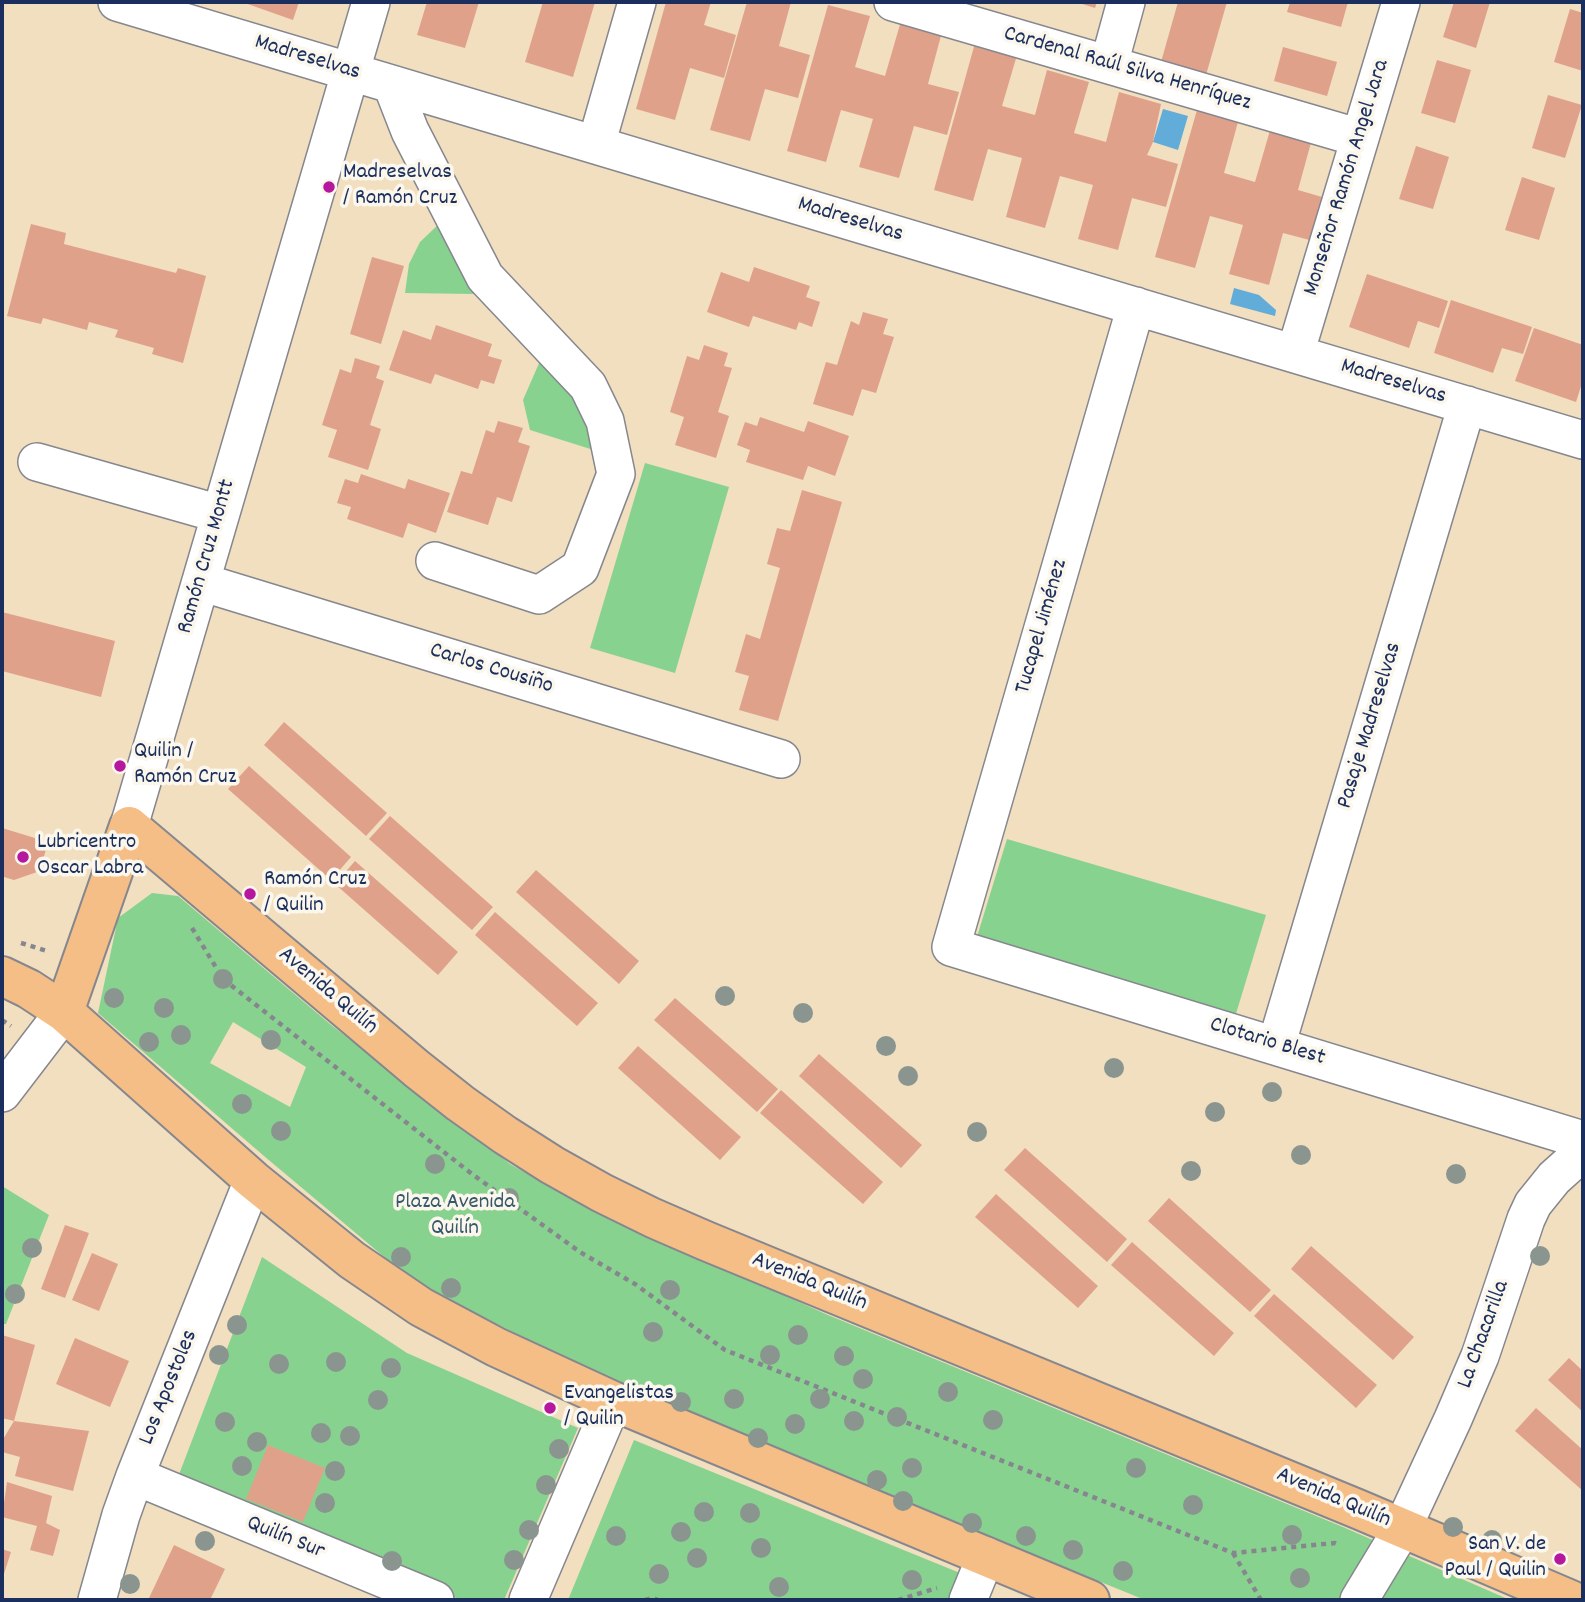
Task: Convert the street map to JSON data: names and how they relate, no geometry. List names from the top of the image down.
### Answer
{
  "streets": {
    "main road": ["Ramón Cruz Montt", "Avenida Quilín"],
    "street": [
      "Madreselvas",
      "Cardenal Raúl Silva Henríquez",
      "Monseñor Ramón Angel Jara",
      "Tucapel Jiménez",
      "Carlos Cousiño",
      "Pasaje Madreselvas",
      "Clotario Blest",
      "La Chacarilla",
      "Los Apostoles",
      "Quilín Sur"
    ]
  },
  "crossings": [
    ["Madreselvas", "Monseñor Ramón Angel Jara"],
    ["Madreselvas", "Ramón Cruz Montt"],
    ["Madreselvas", "Tucapel Jiménez"],
    ["Madreselvas", "Pasaje Madreselvas"],
    ["Cardenal Raúl Silva Henríquez", "Monseñor Ramón Angel Jara"],
    ["Ramón Cruz Montt", "Carlos Cousiño"],
    ["Ramón Cruz Montt", "Avenida Quilín"],
    ["Tucapel Jiménez", "Clotario Blest"],
    ["Pasaje Madreselvas", "Clotario Blest"],
    ["Avenida Quilín", "La Chacarilla"],
    ["Los Apostoles", "Quilín Sur"]
  ],
  "parks": ["Plaza Avenida Quilín"],
  "places": [
    "Madreselvas / Ramón Cruz",
    "Quilin / Ramón Cruz",
    "Lubricentro Oscar Labra",
    "Ramón Cruz / Quilin",
    "Evangelistas / Quilin",
    "San V. de Paul / Quilin"
  ]
}
